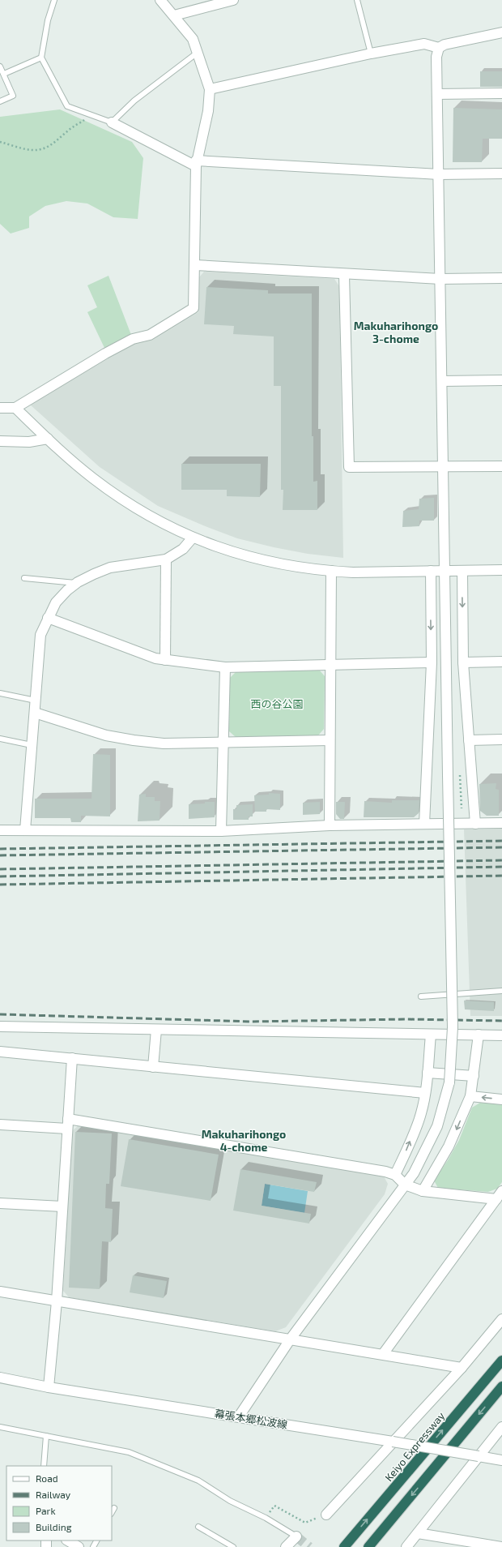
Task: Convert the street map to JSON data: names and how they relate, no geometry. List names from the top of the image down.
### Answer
{
  "streets": {
    "highway": ["Keiyo Expressway"],
    "street": ["幕張本郷松波線"]
  },
  "districts": ["Makuharihongo 3-chome", "Makuharihongo 4-chome"],
  "parks": ["西の谷公園"],
  "legend": [
    "Road",
    "Railway",
    "Park",
    "Building"
  ]
}
